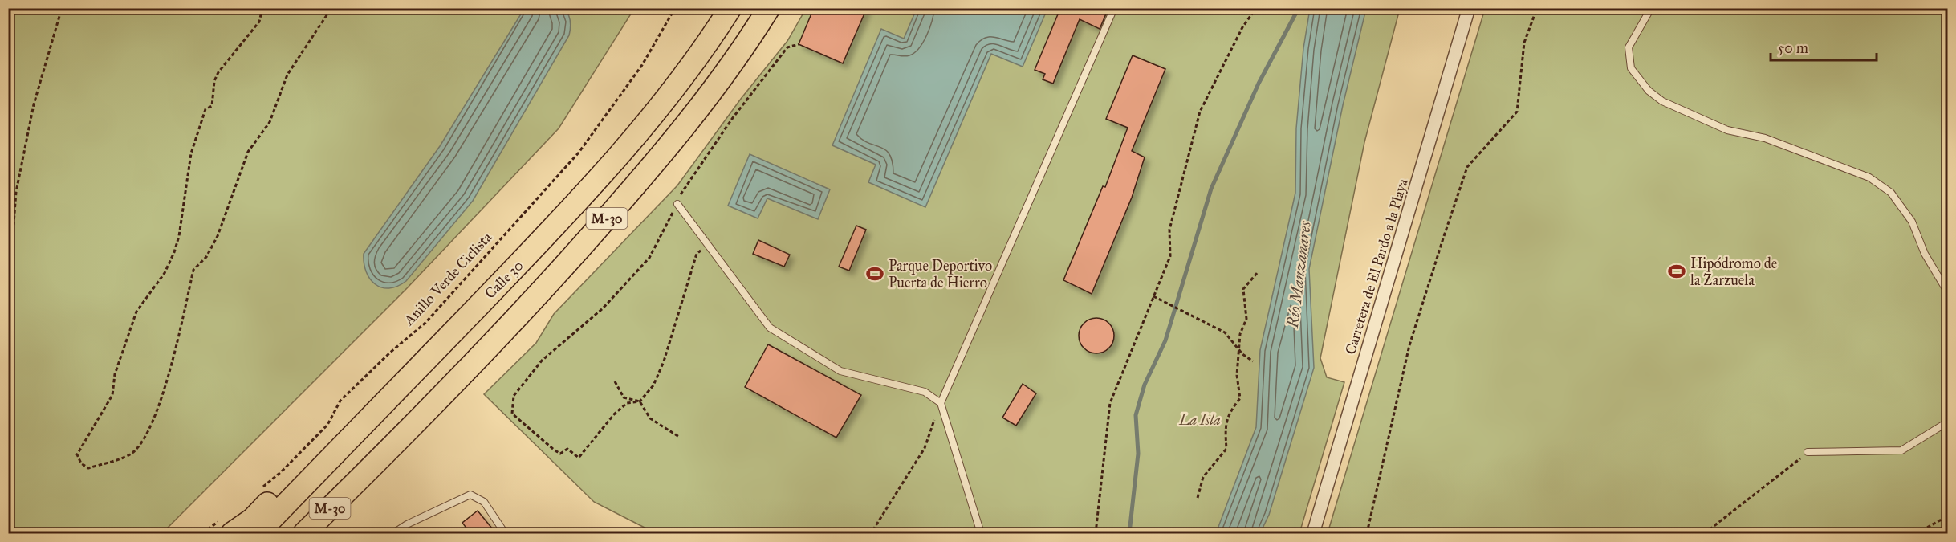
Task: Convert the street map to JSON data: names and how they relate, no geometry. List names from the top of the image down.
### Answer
{
  "streets": {
    "highway": ["M-30", "Calle 30"],
    "street": ["Carretera de El Pardo a la Playa"],
    "path": ["Anillo Verde Ciclista"]
  },
  "water": ["Río Manzanares"],
  "parks": ["La Isla"],
  "places": {
    "sports": ["Hipódromo de la Zarzuela", "Parque Deportivo Puerta de Hierro"]
  },
  "scale_bar": "50 m"
}
